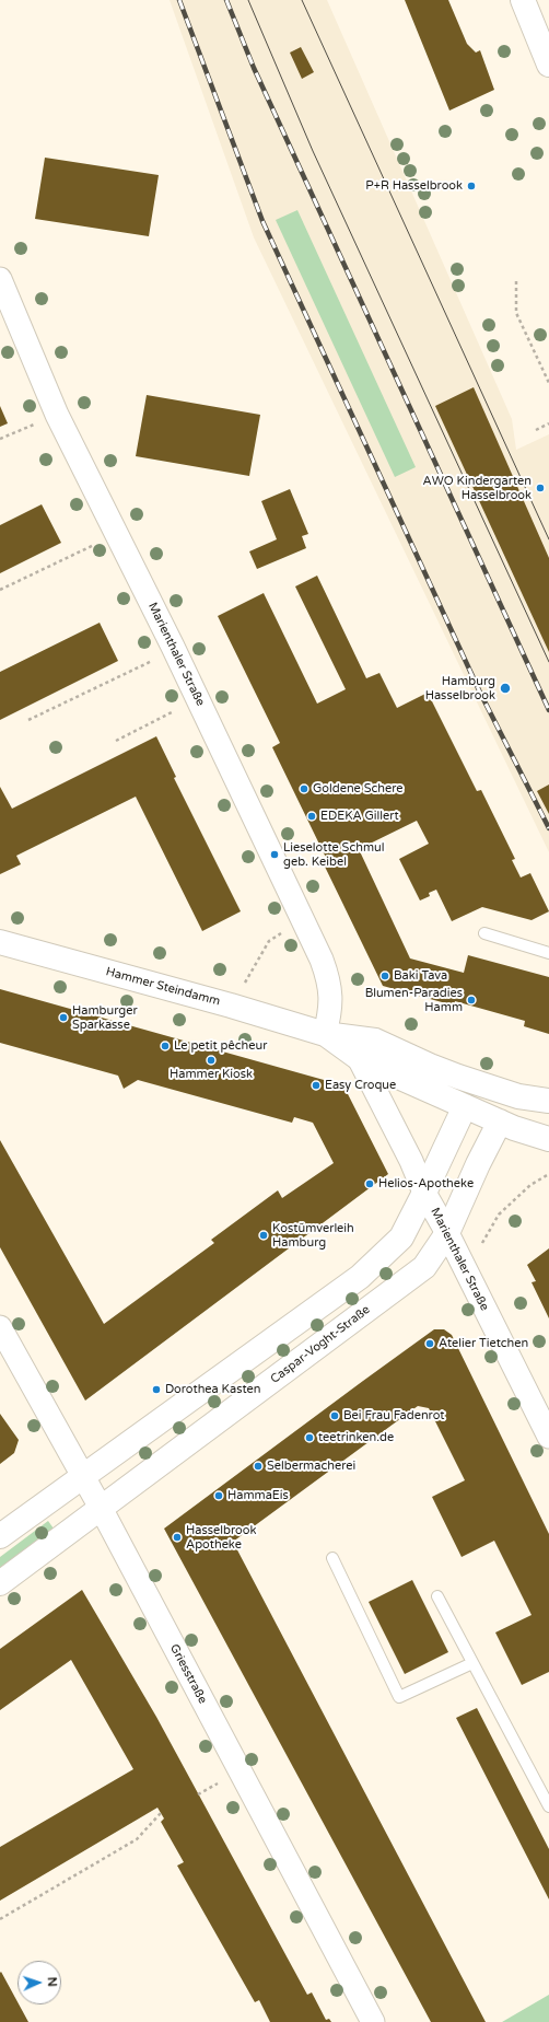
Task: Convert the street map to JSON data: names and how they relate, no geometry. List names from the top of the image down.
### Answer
{
  "streets": {
    "street": [
      "Marienthaler Straße",
      "Hammer Steindamm",
      "Caspar-Voght-Straße",
      "Griesstraße"
    ]
  },
  "crossings": [
    ["Marienthaler Straße", "Hammer Steindamm"],
    ["Marienthaler Straße", "Caspar-Voght-Straße"],
    ["Hammer Steindamm", "Caspar-Voght-Straße"],
    ["Caspar-Voght-Straße", "Griesstraße"]
  ],
  "places": [
    "P+R Hasselbrook",
    "AWO Kindergarten Hasselbrook",
    "Hamburg Hasselbrook",
    "Goldene Schere",
    "EDEKA Gillert",
    "Lieselotte Schmul geb. Keibel",
    "Baki Tava",
    "Blumen-Paradies Hamm",
    "Hamburger Sparkasse",
    "Le petit pêcheur",
    "Hammer Kiosk",
    "Easy Croque",
    "Helios-Apotheke",
    "Kostümverleih Hamburg",
    "Atelier Tietchen",
    "Dorothea Kasten",
    "Bei Frau Fadenrot",
    "teetrinken.de",
    "Selbermacherei",
    "HammaEis",
    "Hasselbrook Apotheke"
  ],
  "north": "right"
}
